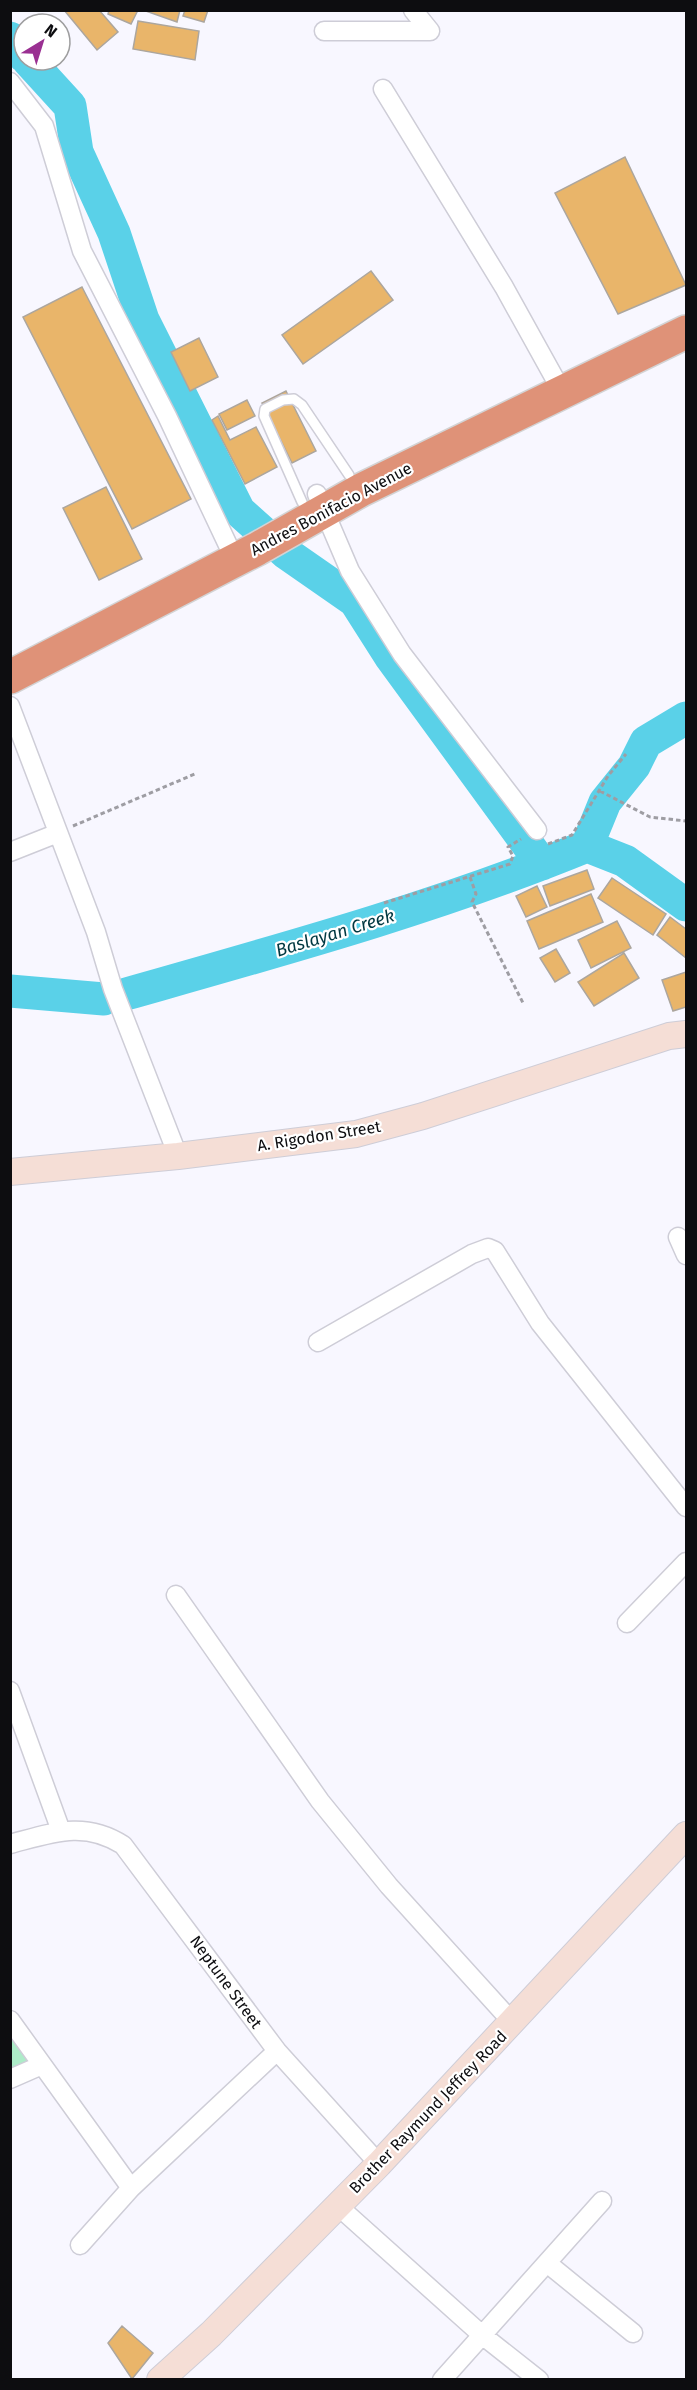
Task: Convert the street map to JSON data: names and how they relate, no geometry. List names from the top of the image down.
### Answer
{
  "streets": {
    "highway": ["Andres Bonifacio Avenue"],
    "street": ["A. Rigodon Street", "Neptune Street", "Brother Raymund Jeffrey Road"]
  },
  "crossings": [
    ["Neptune Street", "Brother Raymund Jeffrey Road"]
  ],
  "water": ["Baslayan Creek"],
  "north": "top right"
}
